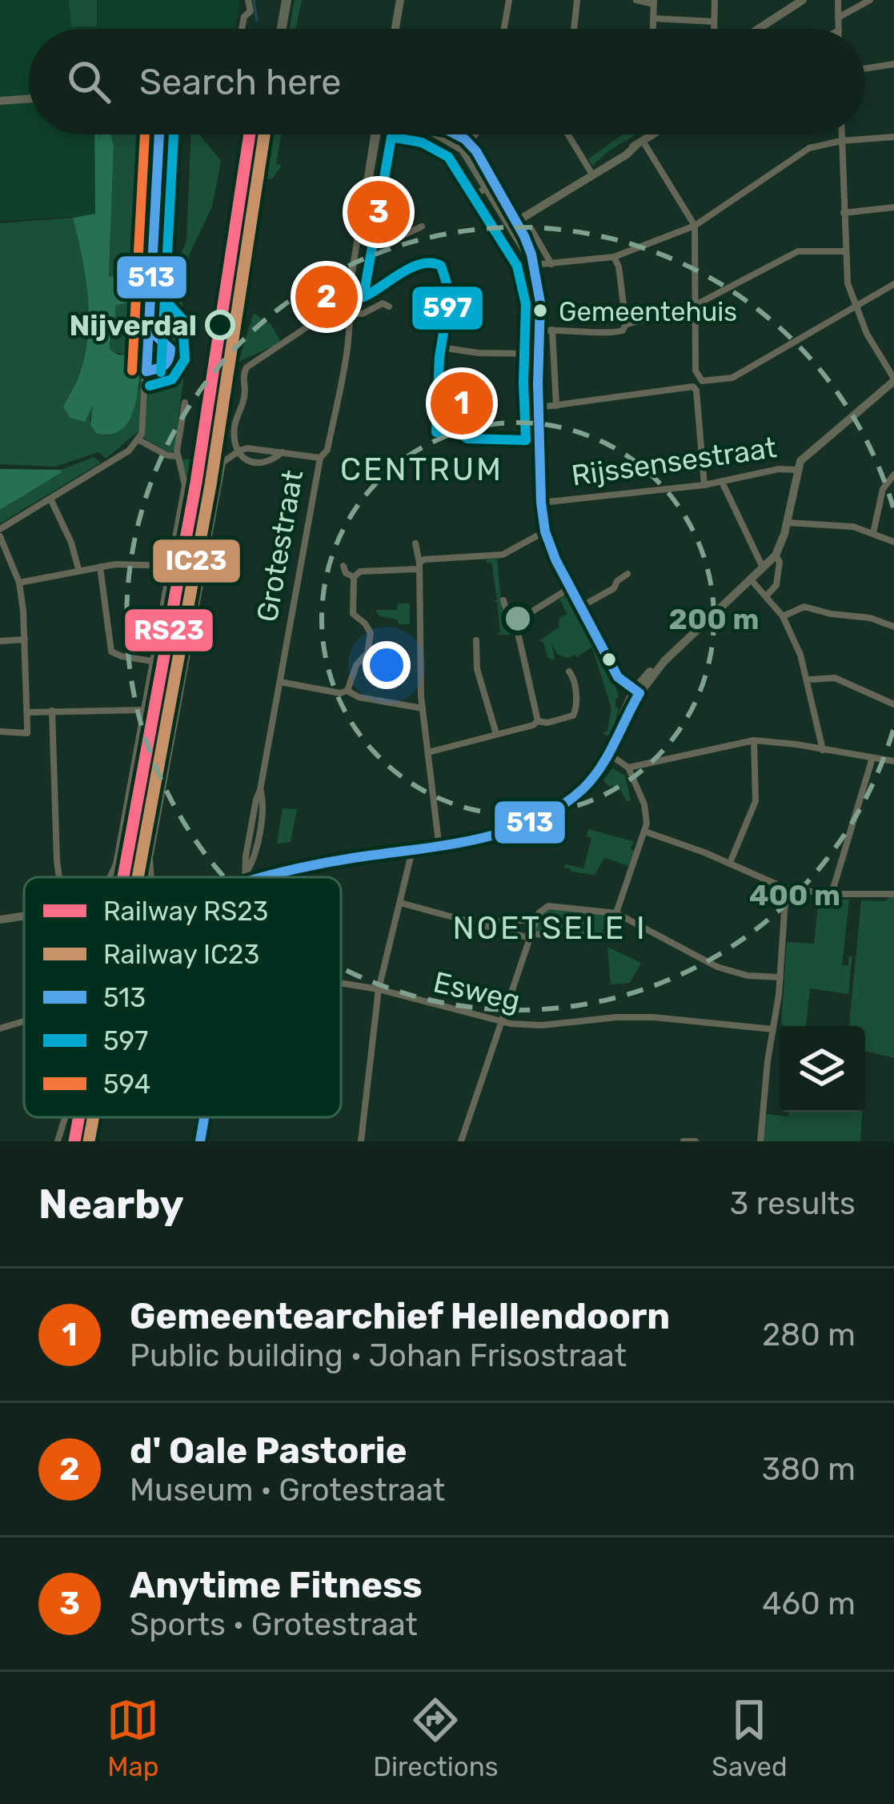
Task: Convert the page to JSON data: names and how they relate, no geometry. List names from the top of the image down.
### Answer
{
  "streets": {
    "street": ["Rijssensestraat", "Grotestraat", "Esweg"]
  },
  "districts": ["CENTRUM", "NOETSELE I"],
  "places": ["Gemeentehuis", "Nijverdal"],
  "lines": [
    "rail line RS23",
    "rail line IC23",
    "transit line 513",
    "transit line 597",
    "transit line 594"
  ],
  "legend": [
    "Railway RS23",
    "Railway IC23",
    "513",
    "597",
    "594"
  ],
  "page": {
    "search": "Search here",
    "pins": ["3", "2", "1"],
    "heading": ["Nearby", "3 results"],
    "list": [
      {
        "mark": "1",
        "name": "Gemeentearchief Hellendoorn",
        "note": "Public building · Johan Frisostraat",
        "value": "280 m"
      },
      {
        "mark": "2",
        "name": "d' Oale Pastorie",
        "note": "Museum · Grotestraat",
        "value": "380 m"
      },
      {
        "mark": "3",
        "name": "Anytime Fitness",
        "note": "Sports · Grotestraat",
        "value": "460 m"
      }
    ],
    "nav": ["Map", "Directions", "Saved"]
  },
  "rings": ["200 m", "400 m"]
}
